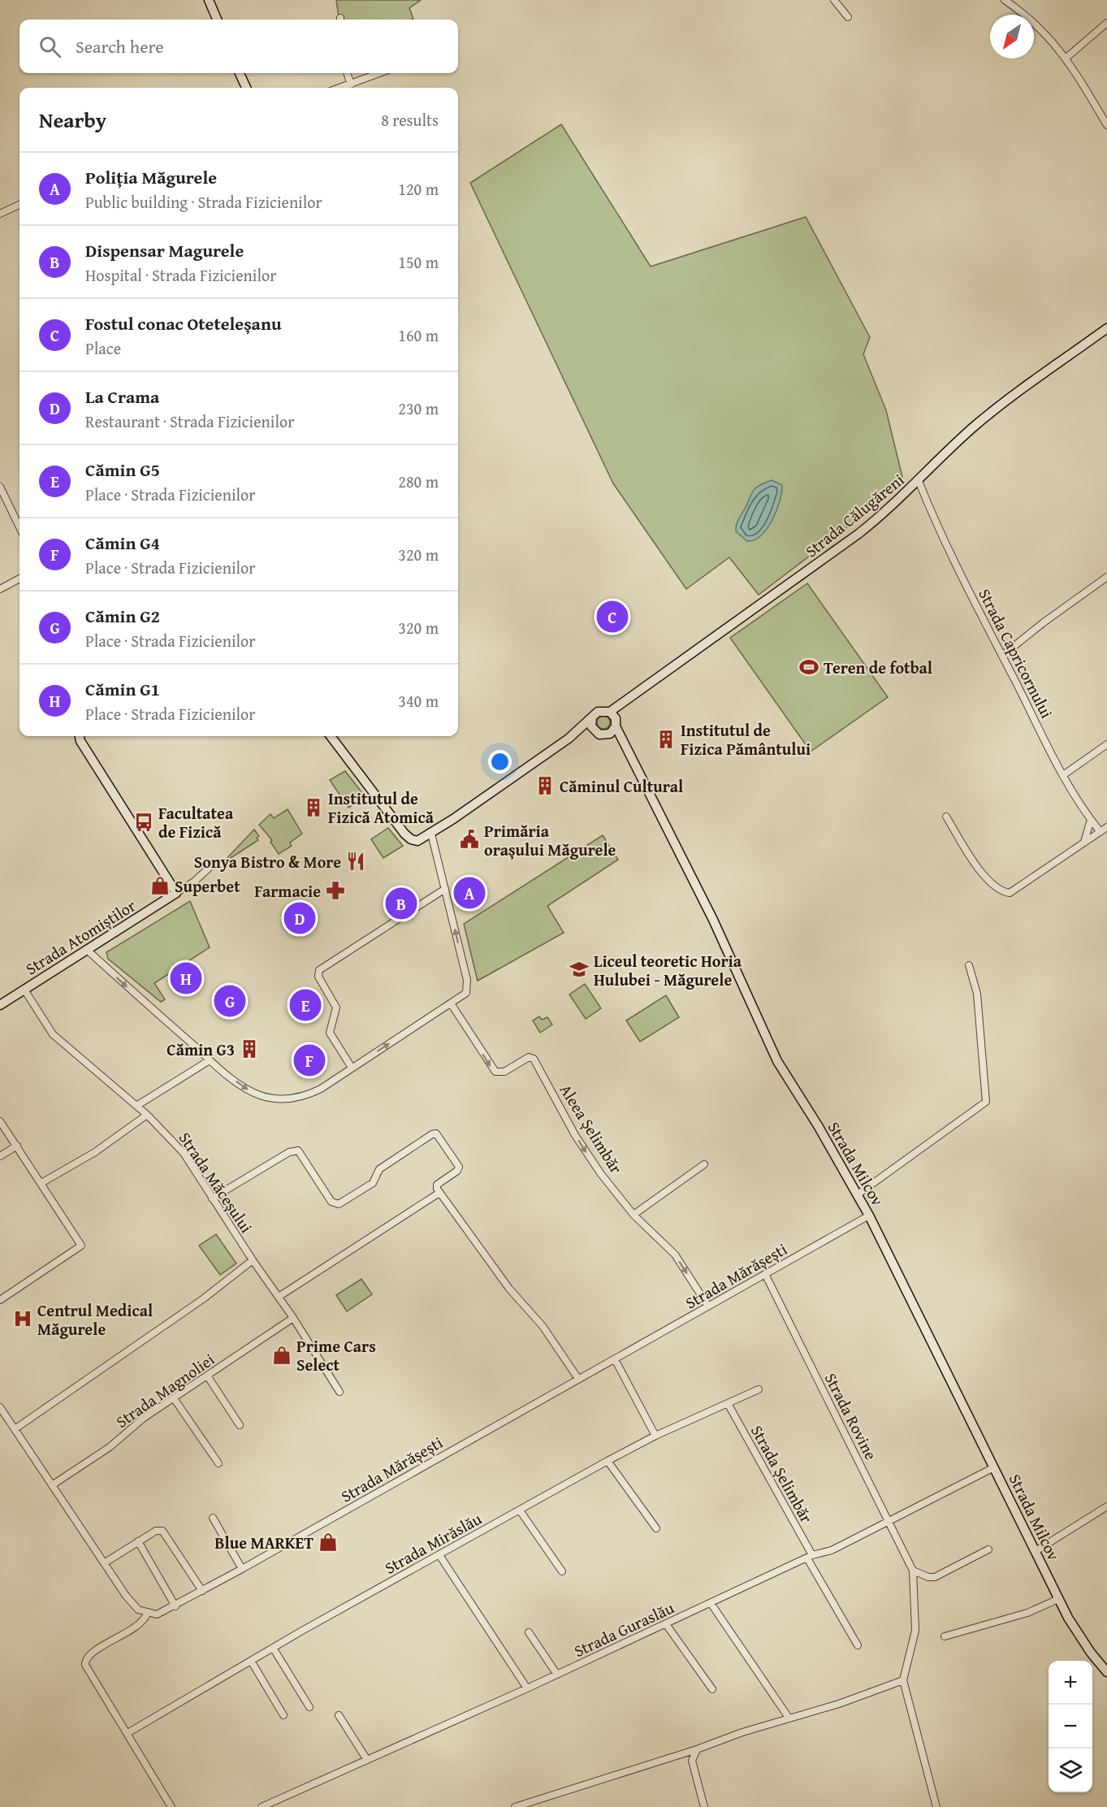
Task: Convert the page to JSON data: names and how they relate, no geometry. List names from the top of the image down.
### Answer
{
  "streets": {
    "main road": ["Strada Călugăreni", "Strada Atomiștilor", "Strada Milcov"],
    "street": [
      "Strada Capricornului",
      "Aleea Șelimbăr",
      "Strada Măceșului",
      "Strada Mărășești",
      "Strada Magnoliei",
      "Strada Rovine",
      "Strada Șelimbăr",
      "Strada Mirăslău",
      "Strada Guraslău"
    ]
  },
  "crossings": [
    ["Strada Călugăreni", "Strada Capricornului"],
    ["Strada Călugăreni", "Strada Milcov"],
    ["Strada Atomiștilor", "Strada Măceșului"],
    ["Aleea Șelimbăr", "Strada Mărășești"],
    ["Strada Milcov", "Strada Mărășești"],
    ["Strada Milcov", "Strada Guraslău"],
    ["Strada Măceșului", "Strada Magnoliei"],
    ["Strada Mărășești", "Strada Rovine"],
    ["Strada Rovine", "Strada Guraslău"],
    ["Strada Șelimbăr", "Strada Mirăslău"],
    ["Strada Șelimbăr", "Strada Guraslău"]
  ],
  "one_way": ["Aleea Șelimbăr"],
  "places": {
    "sports": ["Teren de fotbal"],
    "building": [
      "Institutul de Fizica Pământului",
      "Căminul Cultural",
      "Institutul de Fizică Atomică",
      "Cămin G3"
    ],
    "bus stop": ["Facultatea de Fizică"],
    "public building": ["Primăria orașului Măgurele"],
    "restaurant": ["Sonya Bistro & More"],
    "shop": ["Superbet", "Prime Cars Select", "Blue MARKET"],
    "pharmacy": ["Farmacie"],
    "school or university": ["Liceul teoretic Horia Hulubei - Măgurele"],
    "hospital": ["Centrul Medical Măgurele"]
  },
  "north": "bottom left",
  "page": {
    "search": "Search here",
    "heading": ["Nearby", "8 results"],
    "list": [
      {
        "mark": "A",
        "name": "Poliția Măgurele",
        "note": "Public building · Strada Fizicienilor",
        "value": "120 m"
      },
      {
        "mark": "B",
        "name": "Dispensar Magurele",
        "note": "Hospital · Strada Fizicienilor",
        "value": "150 m"
      },
      {
        "mark": "C",
        "name": "Fostul conac Oteteleșanu",
        "note": "Place",
        "value": "160 m"
      },
      {
        "mark": "D",
        "name": "La Crama",
        "note": "Restaurant · Strada Fizicienilor",
        "value": "230 m"
      },
      {
        "mark": "E",
        "name": "Cămin G5",
        "note": "Place · Strada Fizicienilor",
        "value": "280 m"
      },
      {
        "mark": "F",
        "name": "Cămin G4",
        "note": "Place · Strada Fizicienilor",
        "value": "320 m"
      },
      {
        "mark": "G",
        "name": "Cămin G2",
        "note": "Place · Strada Fizicienilor",
        "value": "320 m"
      },
      {
        "mark": "H",
        "name": "Cămin G1",
        "note": "Place · Strada Fizicienilor",
        "value": "340 m"
      }
    ],
    "pins": [
      "C",
      "A",
      "B",
      "D",
      "H",
      "G",
      "E",
      "F"
    ],
    "map_buttons": ["+", "−"]
  }
}
